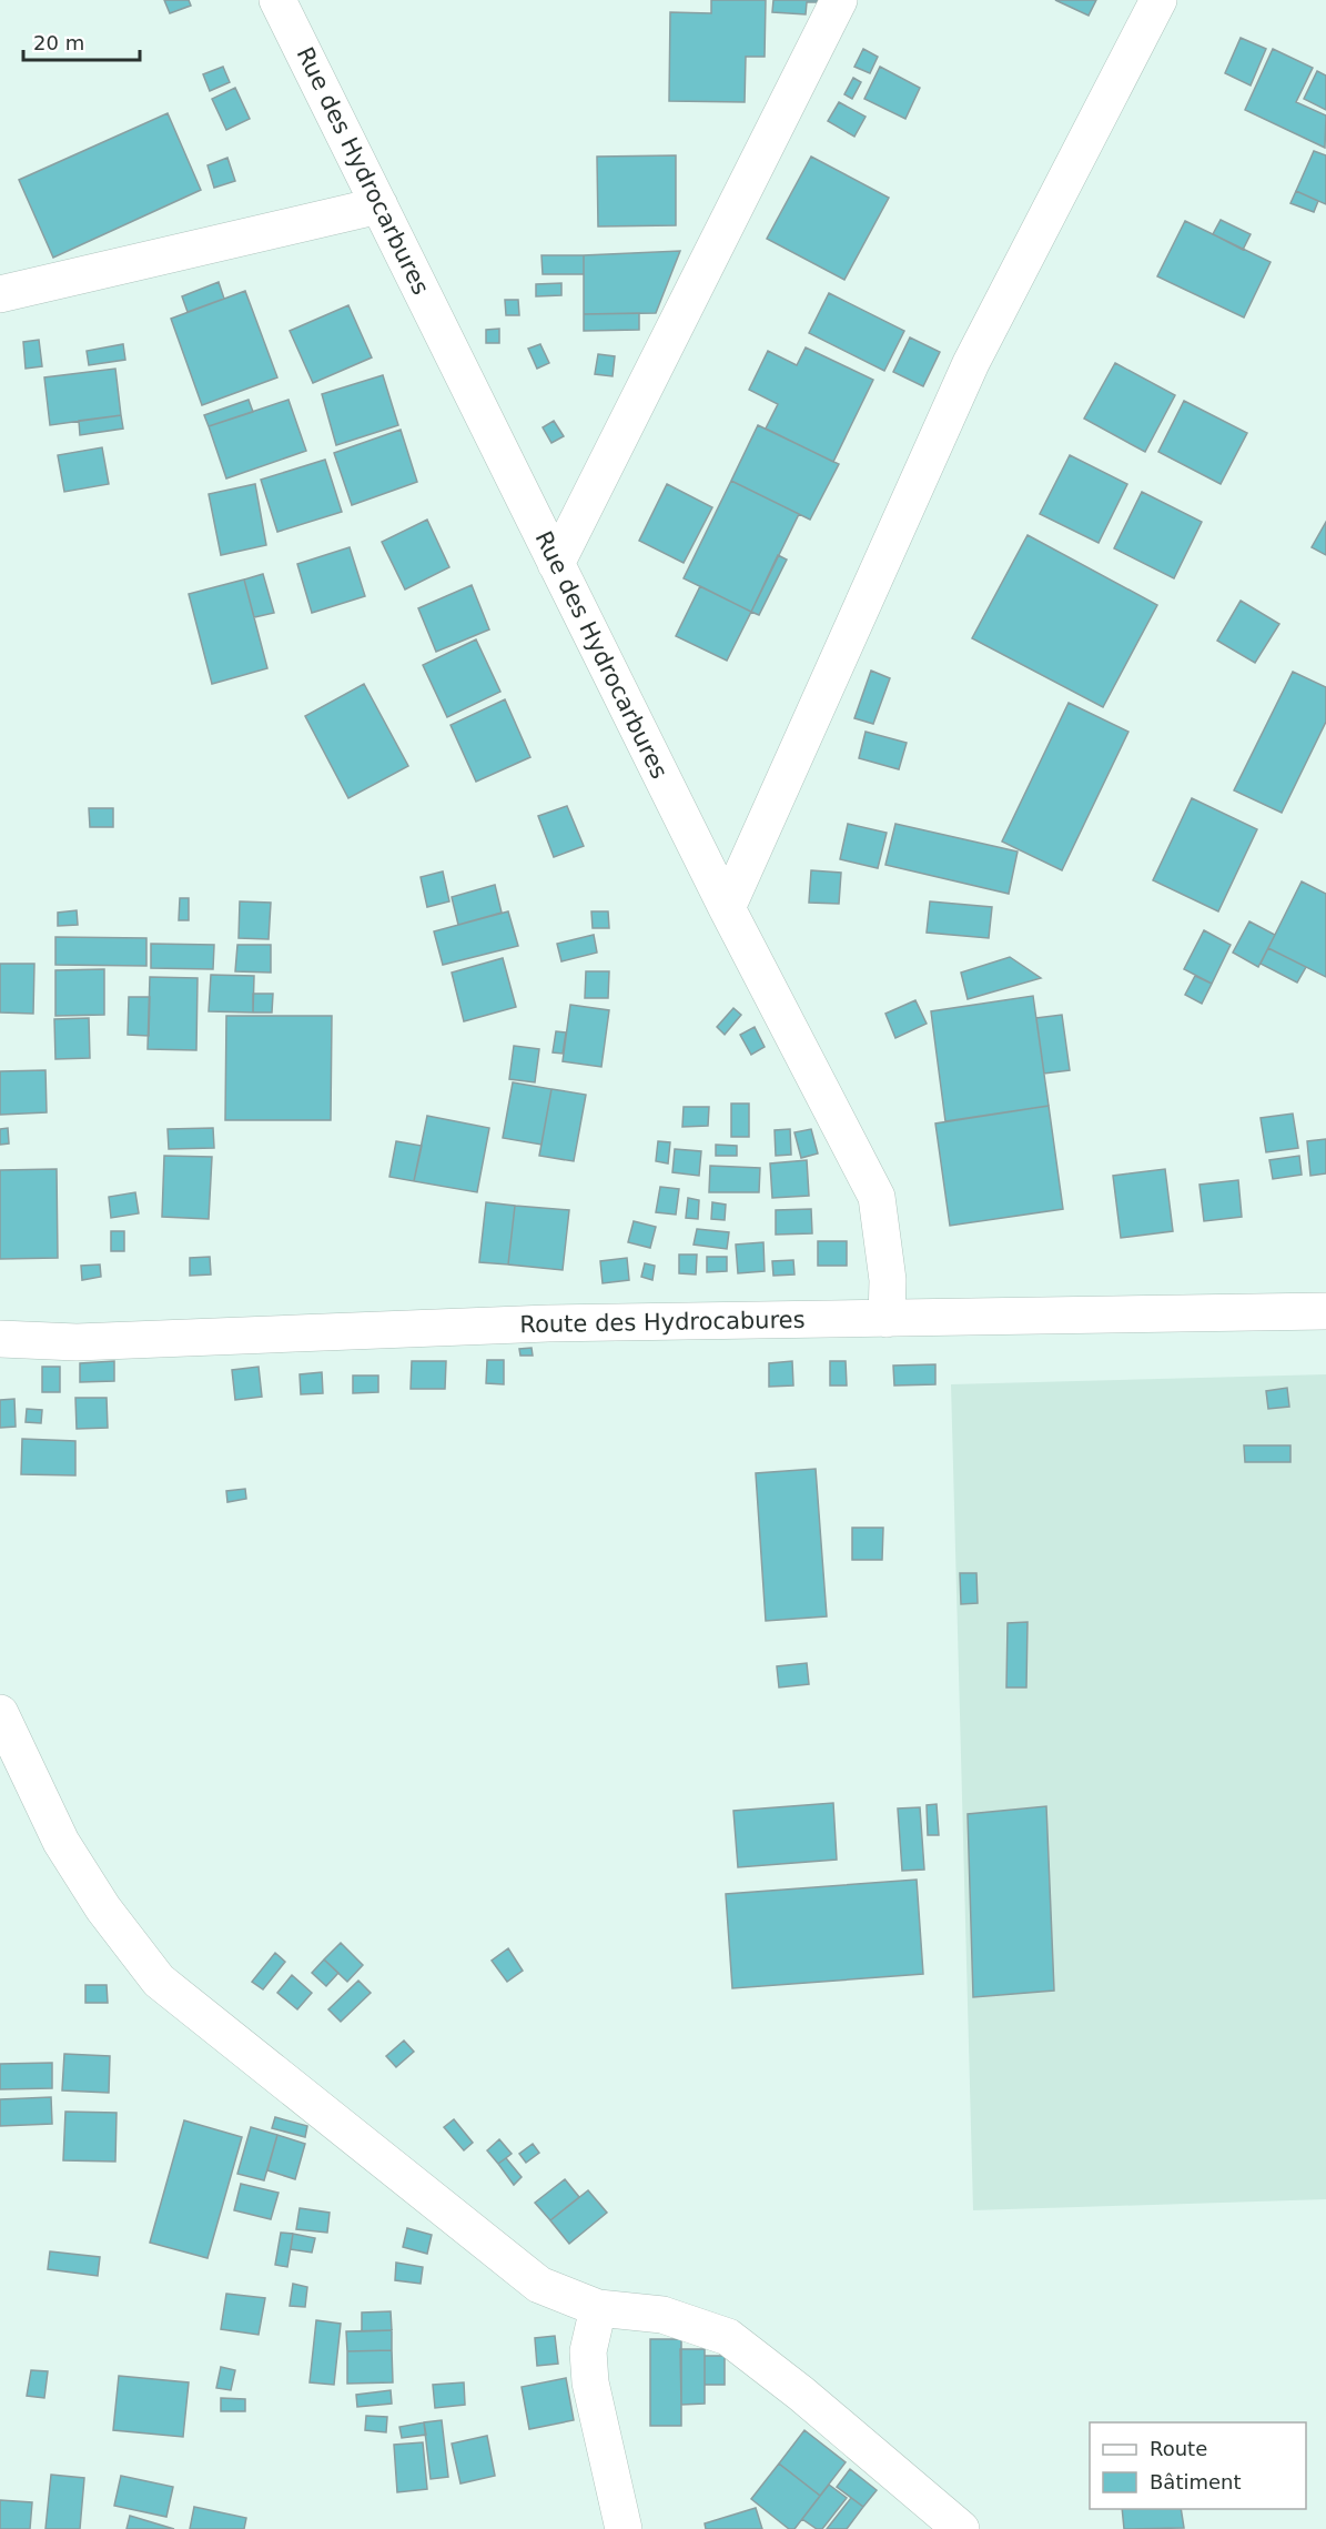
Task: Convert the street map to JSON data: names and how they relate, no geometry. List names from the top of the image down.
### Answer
{
  "streets": {
    "street": ["Rue des Hydrocarbures", "Route des Hydrocabures"]
  },
  "crossings": [
    ["Rue des Hydrocarbures", "Route des Hydrocabures"]
  ],
  "legend": ["Route", "Bâtiment"],
  "scale_bar": "20 m"
}
